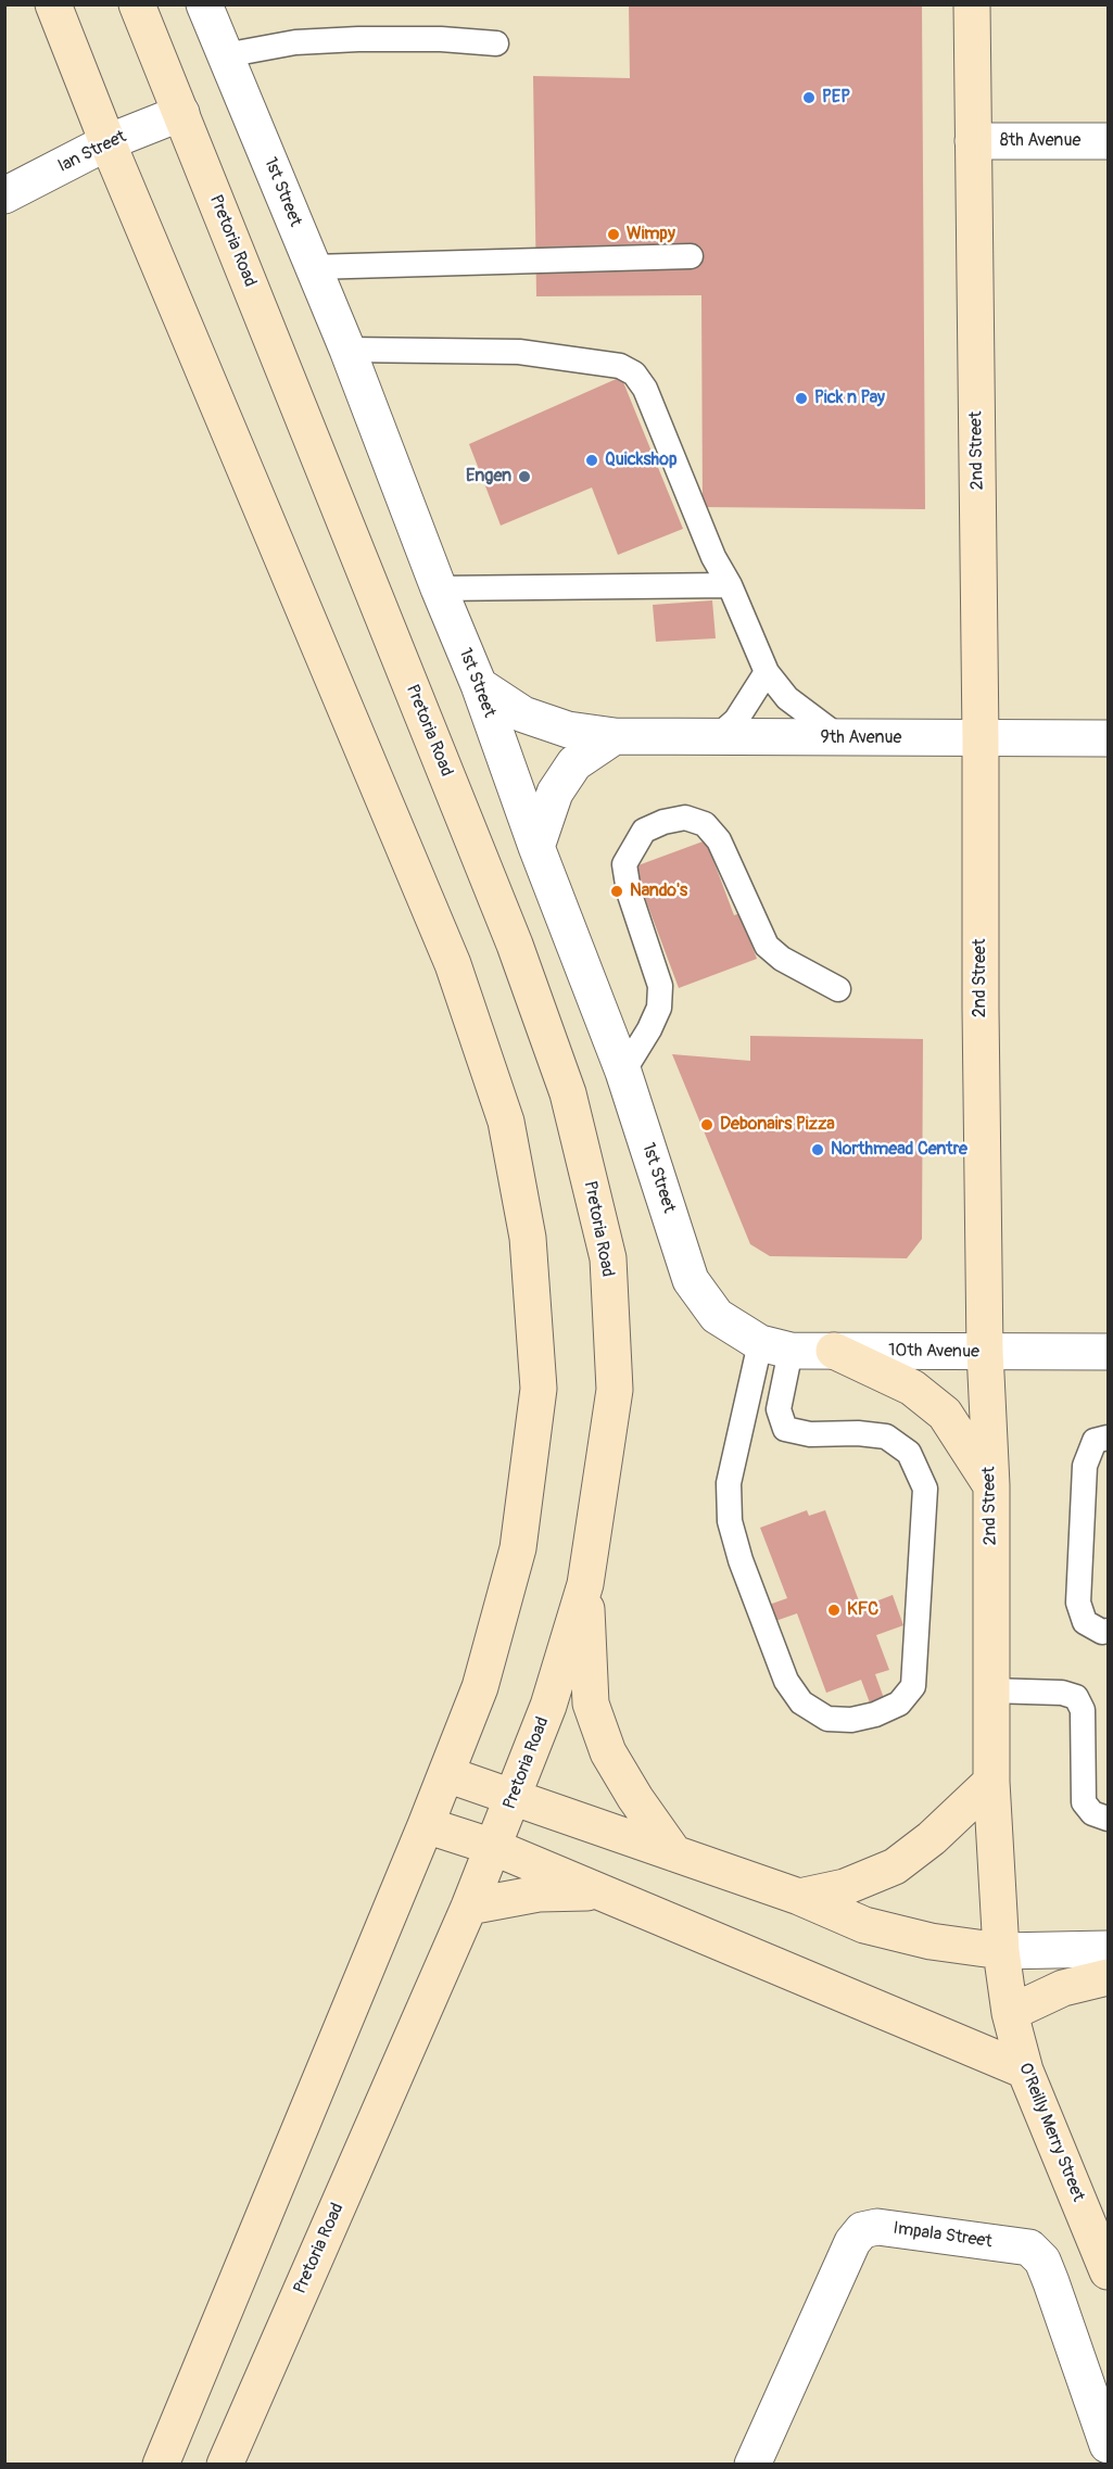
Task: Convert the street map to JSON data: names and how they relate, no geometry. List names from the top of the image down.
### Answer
{
  "streets": {
    "main road": ["Pretoria Road", "2nd Street", "O'Reilly Merry Street"],
    "street": [
      "8th Avenue",
      "Ian Street",
      "1st Street",
      "9th Avenue",
      "10th Avenue",
      "Impala Street"
    ]
  },
  "crossings": [
    ["8th Avenue", "2nd Street"],
    ["Ian Street", "Pretoria Road"],
    ["1st Street", "9th Avenue"],
    ["1st Street", "10th Avenue"],
    ["2nd Street", "9th Avenue"],
    ["2nd Street", "10th Avenue"],
    ["2nd Street", "O'Reilly Merry Street"]
  ],
  "places": [
    "PEP",
    "Wimpy",
    "Pick n Pay",
    "Quickshop",
    "Engen",
    "Nando's",
    "Debonairs Pizza",
    "Northmead Centre",
    "KFC"
  ]
}
